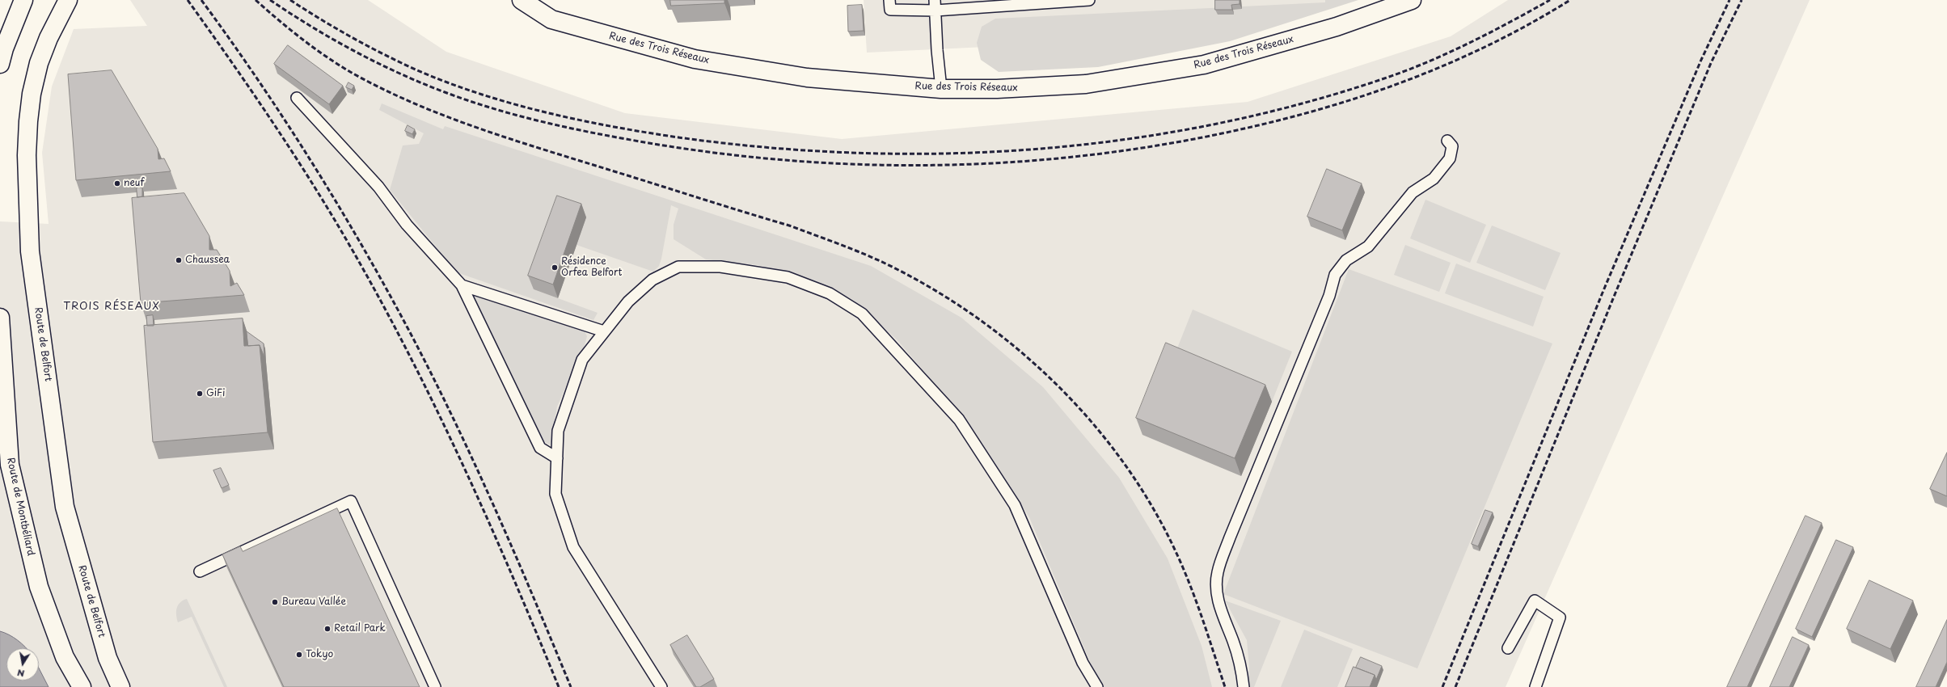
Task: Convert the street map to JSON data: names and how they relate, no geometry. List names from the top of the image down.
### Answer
{
  "streets": {
    "main road": ["Rue des Trois Réseaux", "Route de Belfort", "Route de Montbéliard"]
  },
  "districts": ["TROIS RÉSEAUX"],
  "places": [
    "neuf",
    "Chaussea",
    "Résidence Orfea Belfort",
    "GiFi",
    "Bureau Vallée",
    "Retail Park",
    "Tokyo"
  ],
  "north": "bottom"
}
